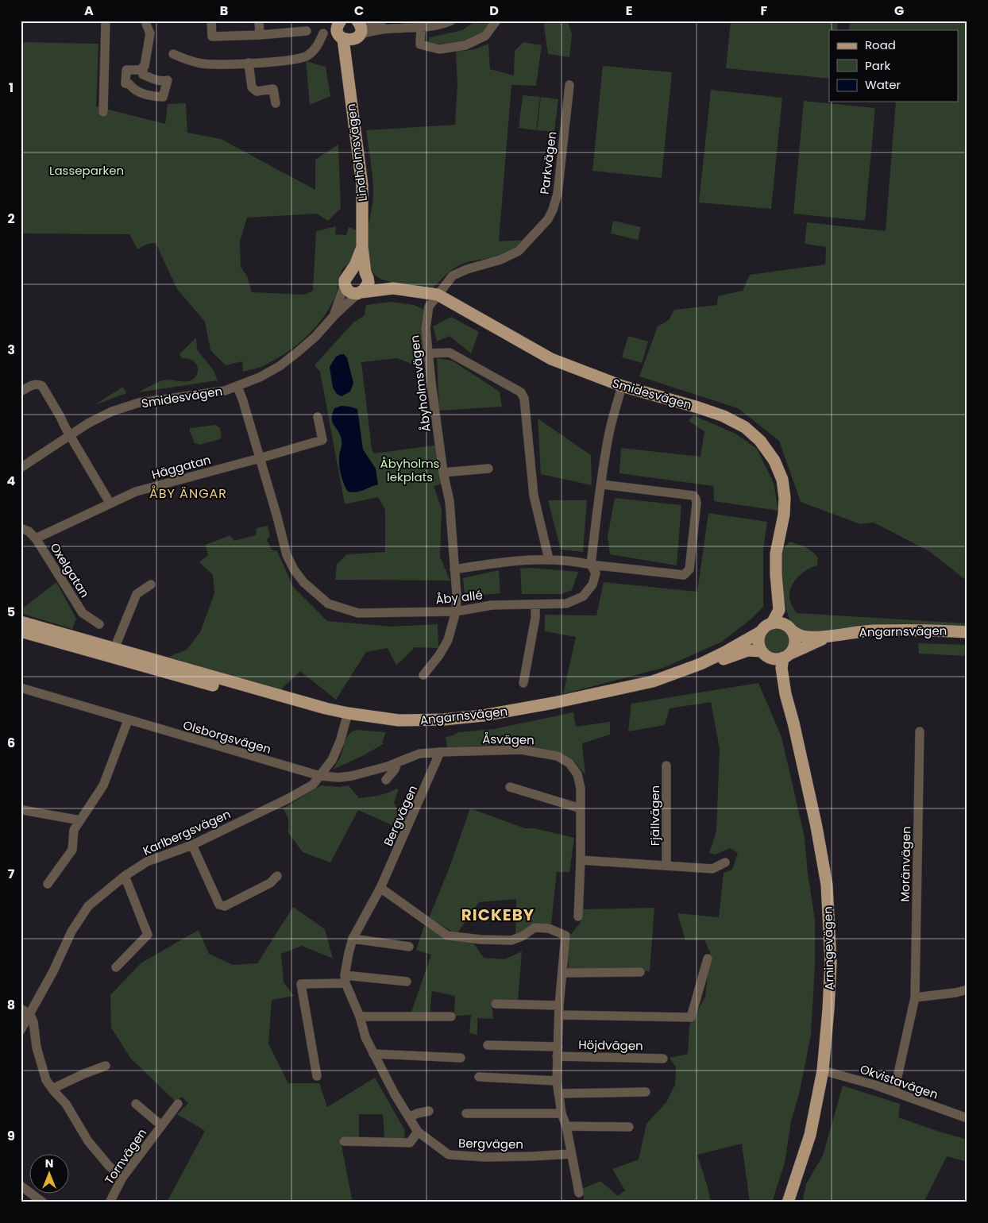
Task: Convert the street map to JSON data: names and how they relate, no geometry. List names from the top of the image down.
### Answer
{
  "streets": {
    "main road": [
      "Lindholmsvägen",
      "Smidesvägen",
      "Angarnsvägen",
      "Arningevägen"
    ],
    "street": [
      "Parkvägen",
      "Åbyholmsvägen",
      "Häggatan",
      "Oxelgatan",
      "Åby allé",
      "Olsborgsvägen",
      "Åsvägen",
      "Bergvägen",
      "Fjällvägen",
      "Karlbergsvägen",
      "Moränvägen",
      "Höjdvägen",
      "Okvistavägen",
      "Tornvägen"
    ]
  },
  "crossings": [
    ["Lindholmsvägen", "Smidesvägen"],
    ["Parkvägen", "Åbyholmsvägen"],
    ["Parkvägen", "Smidesvägen"],
    ["Åbyholmsvägen", "Smidesvägen"],
    ["Åbyholmsvägen", "Åby allé"],
    ["Smidesvägen", "Åby allé"],
    ["Smidesvägen", "Angarnsvägen"],
    ["Smidesvägen", "Arningevägen"],
    ["Häggatan", "Oxelgatan"],
    ["Häggatan", "Åby allé"],
    ["Angarnsvägen", "Karlbergsvägen"],
    ["Angarnsvägen", "Arningevägen"],
    ["Olsborgsvägen", "Åsvägen"],
    ["Olsborgsvägen", "Karlbergsvägen"],
    ["Åsvägen", "Bergvägen"],
    ["Åsvägen", "Karlbergsvägen"],
    ["Moränvägen", "Okvistavägen"],
    ["Arningevägen", "Okvistavägen"]
  ],
  "districts": ["ÅBY ÄNGAR", "RICKEBY"],
  "parks": ["Lasseparken", "Åbyholms lekplats"],
  "legend": ["Road", "Park", "Water"],
  "north": "top",
  "grid": {
    "columns": [
      "A",
      "B",
      "C",
      "D",
      "E",
      "F",
      "G"
    ],
    "rows": [
      "1",
      "2",
      "3",
      "4",
      "5",
      "6",
      "7",
      "8",
      "9"
    ]
  }
}
